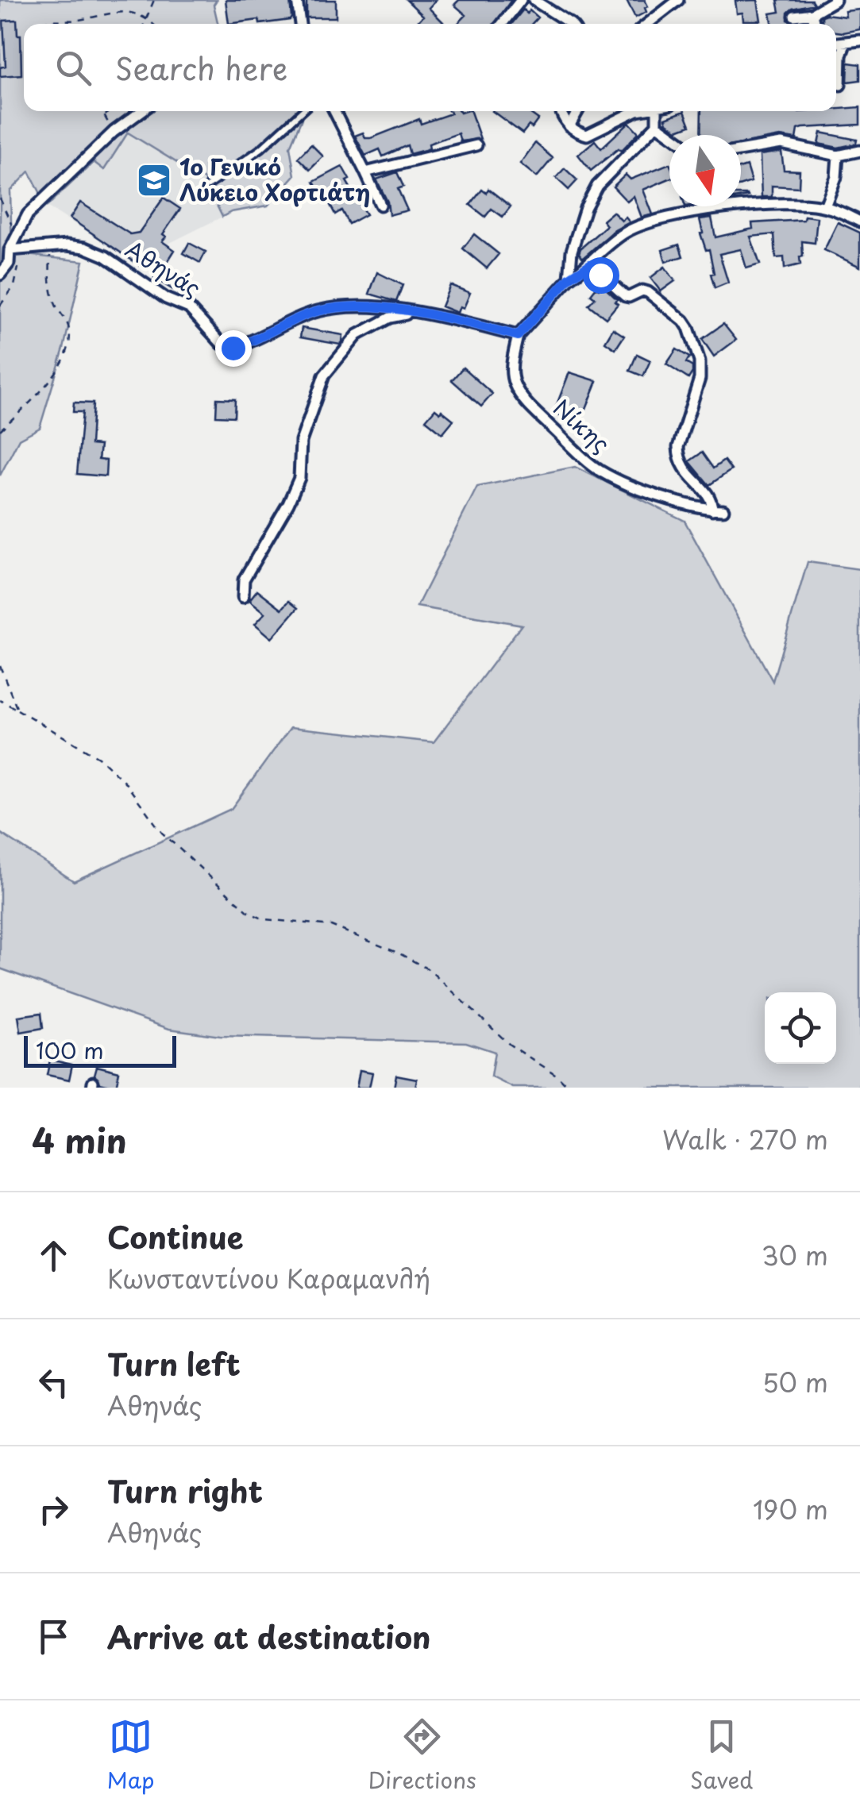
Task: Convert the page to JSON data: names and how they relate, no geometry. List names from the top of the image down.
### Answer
{
  "streets": {
    "street": ["Αθηνάς", "Νίκης"]
  },
  "crossings": [
    ["Αθηνάς", "Νίκης"]
  ],
  "places": {
    "school or university": ["1ο Γενικό Λύκειο Χορτιάτη"]
  },
  "scale_bar": "100 m",
  "north": "bottom",
  "page": {
    "search": "Search here",
    "scale": "100 m",
    "heading": ["4 min", "Walk · 270 m"],
    "list": [
      ["Continue", "Κωνσταντίνου Καραμανλή", "30 m"],
      ["Turn left", "Αθηνάς", "50 m"],
      ["Turn right", "Αθηνάς", "190 m"],
      "Arrive at destination"
    ],
    "nav": ["Map", "Directions", "Saved"]
  }
}
